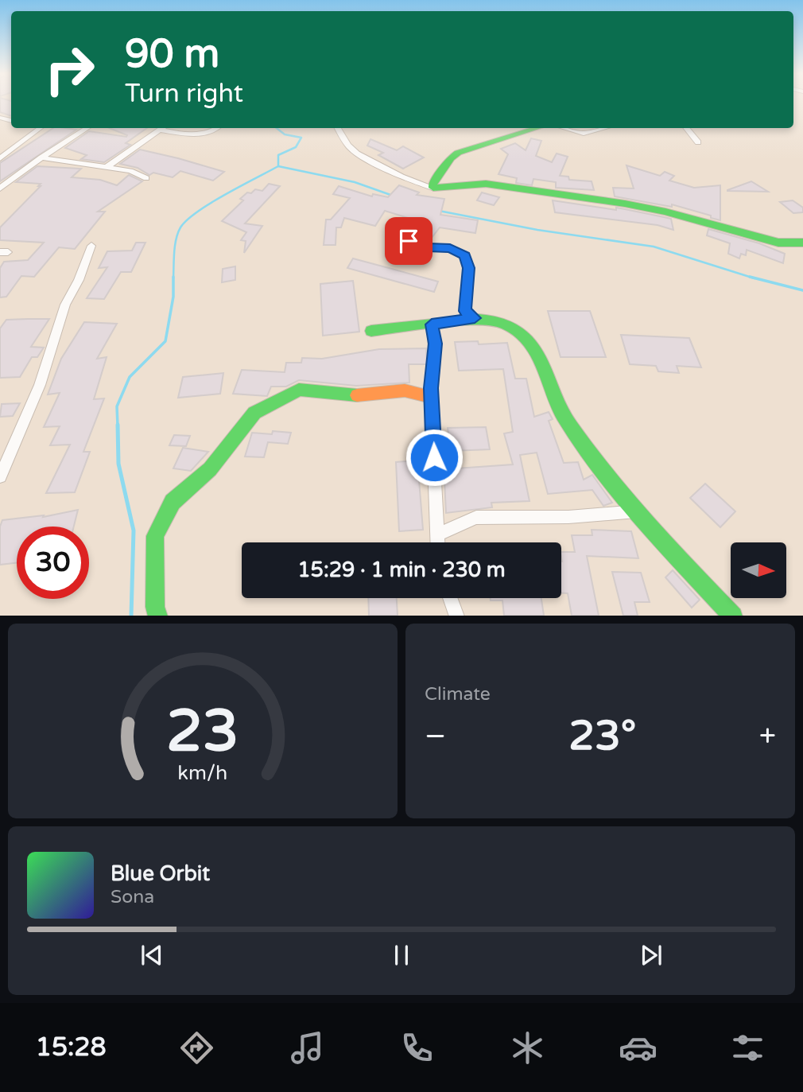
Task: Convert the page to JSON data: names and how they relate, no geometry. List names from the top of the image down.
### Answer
{
  "north": "right",
  "page": {
    "turn": ["90 m", "Turn right"],
    "limit": "30",
    "trip": "15:29 · 1 min · 230 m",
    "tile": "Climate",
    "heat": ["−", "23°", "+"],
    "song": ["Blue Orbit", "Sona"],
    "tabs": "15:28",
    "gauge": ["23", "km/h"]
  }
}
